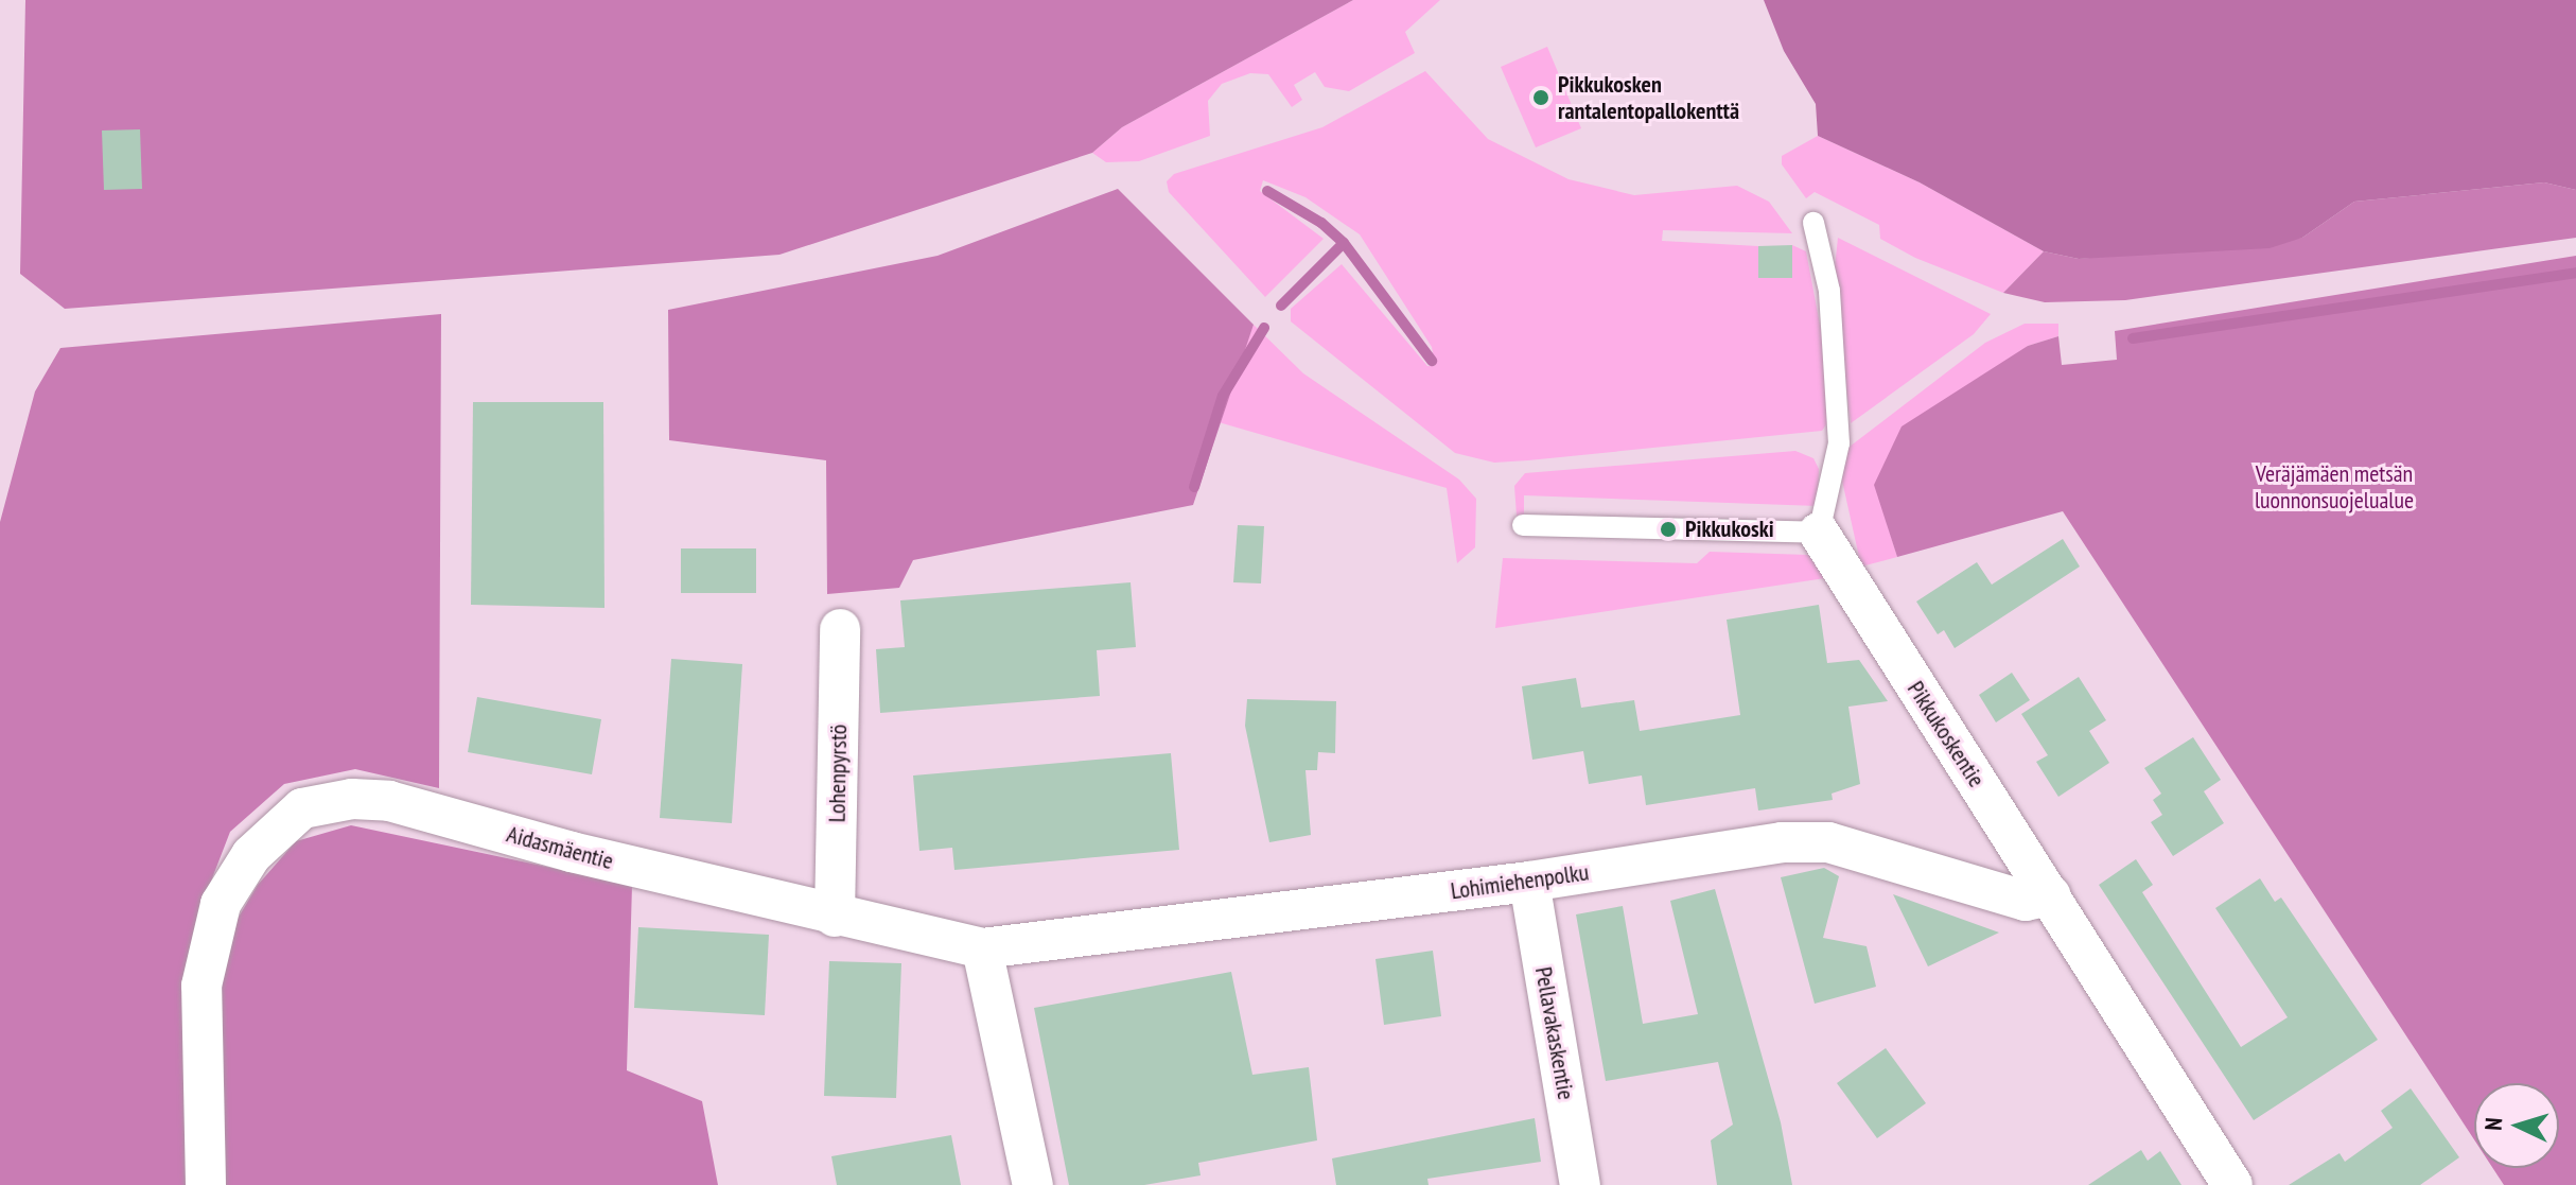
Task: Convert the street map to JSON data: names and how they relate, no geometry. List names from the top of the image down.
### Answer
{
  "streets": {
    "street": [
      "Pikkukoskentie",
      "Lohenpyrstö",
      "Aidasmäentie",
      "Lohimiehenpolku",
      "Pellavakaskentie"
    ]
  },
  "crossings": [
    ["Pikkukoskentie", "Lohimiehenpolku"],
    ["Lohenpyrstö", "Aidasmäentie"],
    ["Aidasmäentie", "Lohimiehenpolku"],
    ["Lohimiehenpolku", "Pellavakaskentie"]
  ],
  "parks": ["Veräjämäen metsän luonnonsuojelualue"],
  "places": ["Pikkukosken rantalentopallokenttä", "Pikkukoski"],
  "north": "left"
}
